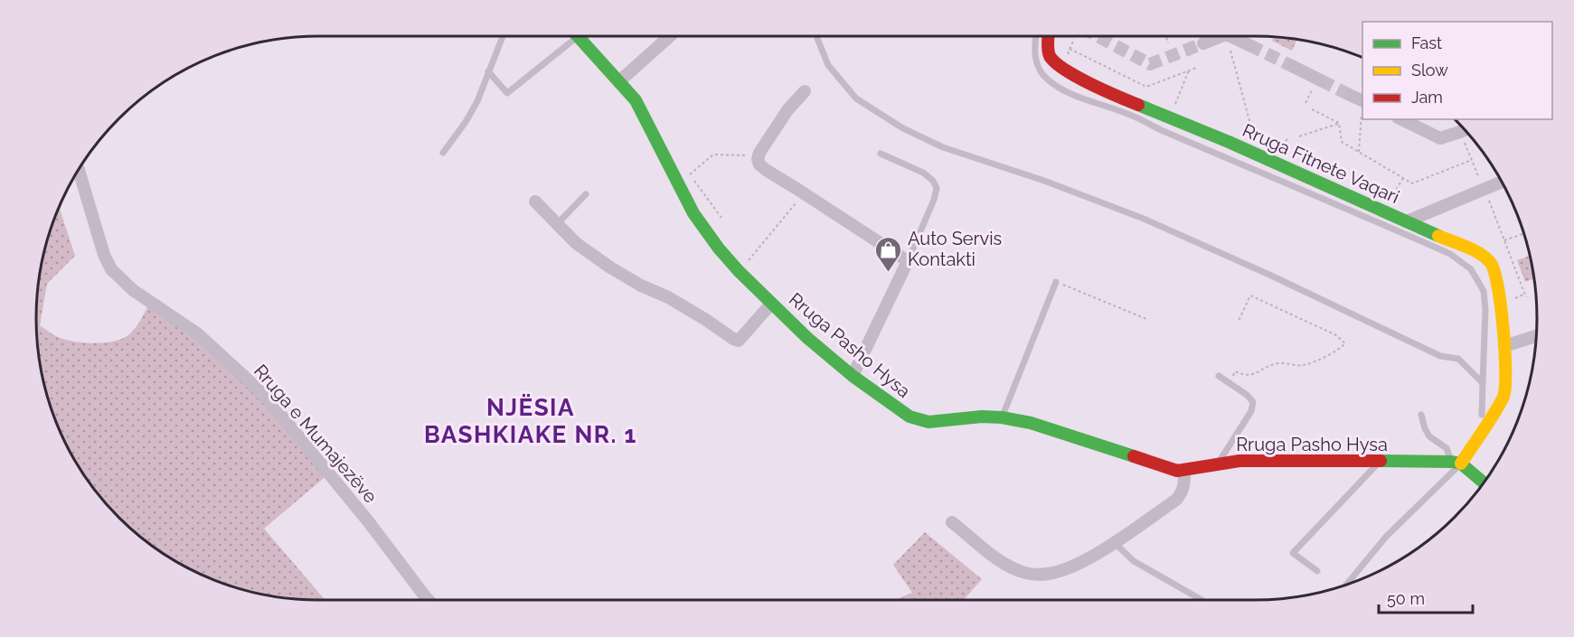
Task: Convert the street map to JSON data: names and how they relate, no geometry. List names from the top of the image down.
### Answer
{
  "streets": {
    "main road": ["Rruga Fitnete Vaqari", "Rruga Pasho Hysa"],
    "street": ["Rruga e Mumajezëve"]
  },
  "districts": ["NJËSIA BASHKIAKE NR. 1"],
  "places": {
    "shop": ["Auto Servis Kontakti"]
  },
  "legend": ["Fast", "Slow", "Jam"],
  "scale_bar": "50 m"
}
